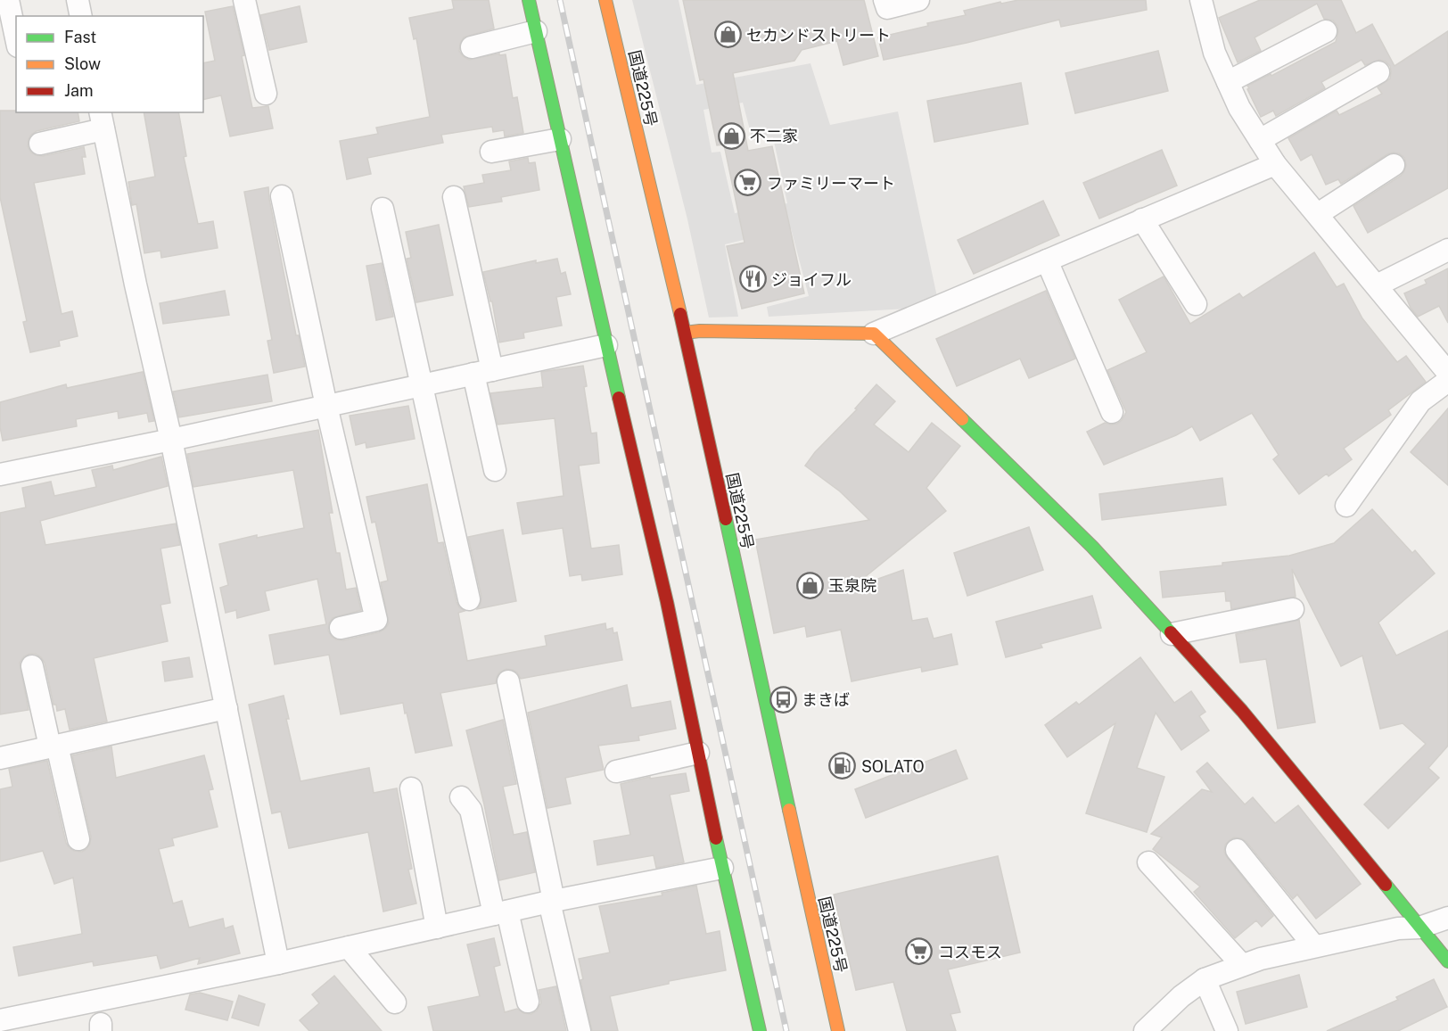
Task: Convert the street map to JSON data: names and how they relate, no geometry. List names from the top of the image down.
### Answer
{
  "streets": {
    "main road": ["国道225号"]
  },
  "places": {
    "shop": ["セカンドストリート", "不二家", "玉泉院"],
    "supermarket": ["ファミリーマート", "コスモス"],
    "restaurant": ["ジョイフル"],
    "bus stop": ["まきば"],
    "fuel station": ["SOLATO"]
  },
  "legend": ["Fast", "Slow", "Jam"]
}
